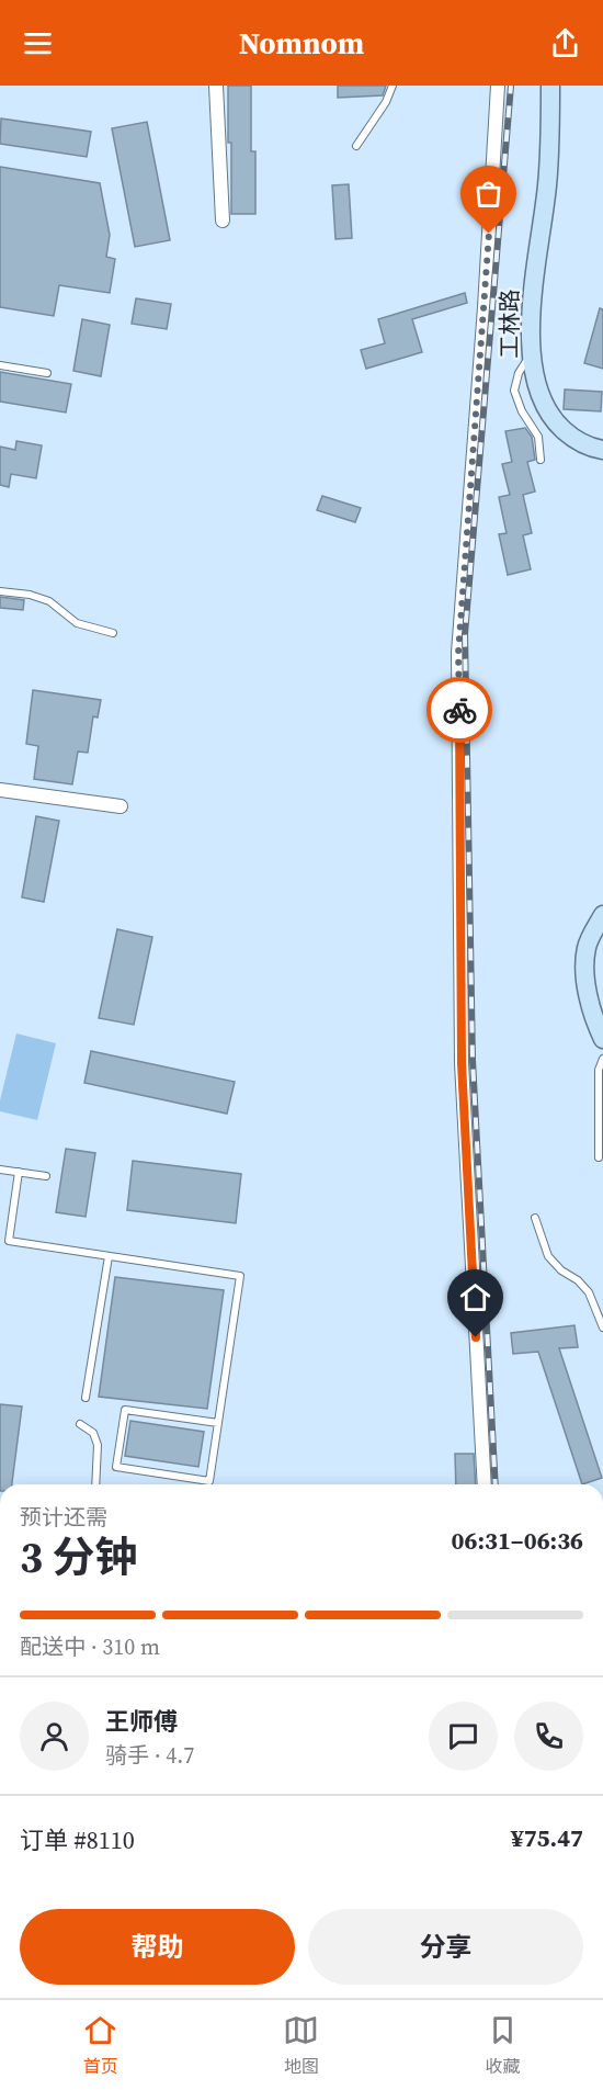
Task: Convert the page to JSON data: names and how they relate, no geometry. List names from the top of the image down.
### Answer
{
  "streets": {
    "street": ["工林路"]
  },
  "page": {
    "header": "Nomnom",
    "heading": ["3 分钟", "预计还需", "06:31–06:36"],
    "panel": [
      "王师傅",
      "骑手 · 4.7",
      "订单 #8110",
      "¥75.47"
    ],
    "bar": "配送中 · 310 m",
    "buttons": ["帮助", "分享"],
    "tabs": ["首页", "地图", "收藏"]
  }
}
